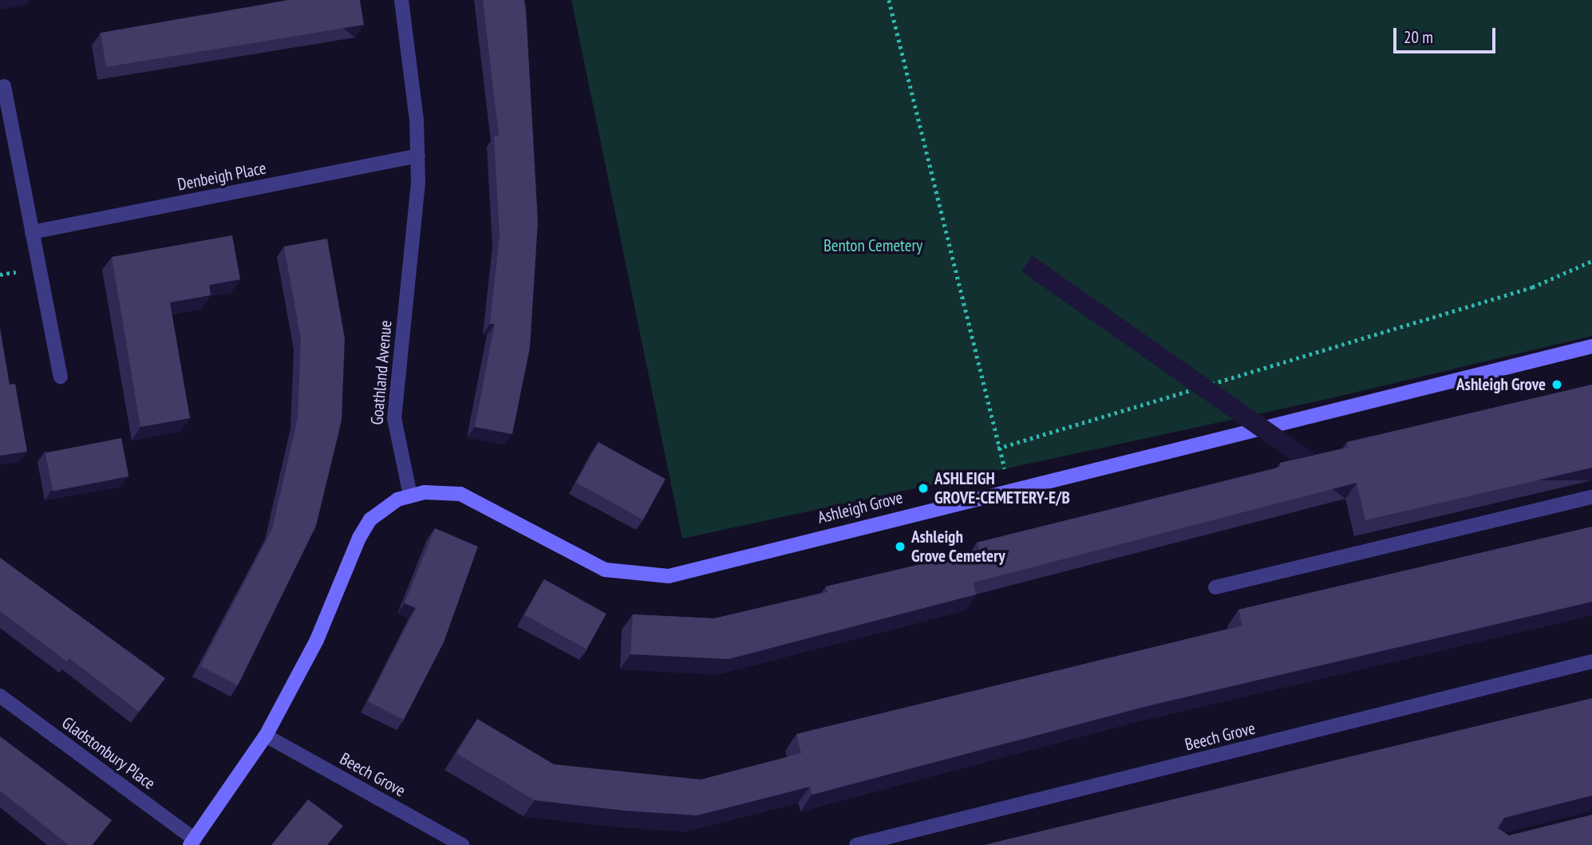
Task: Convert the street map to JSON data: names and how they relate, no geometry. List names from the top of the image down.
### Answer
{
  "streets": {
    "street": [
      "Denbeigh Place",
      "Goathland Avenue",
      "Ashleigh Grove",
      "Beech Grove",
      "Gladstonbury Place"
    ]
  },
  "crossings": [
    ["Denbeigh Place", "Goathland Avenue"],
    ["Goathland Avenue", "Ashleigh Grove"]
  ],
  "parks": ["Benton Cemetery"],
  "places": ["Ashleigh Grove", "ASHLEIGH GROVE-CEMETERY-E/B", "Ashleigh Grove Cemetery"],
  "scale_bar": "20 m"
}
